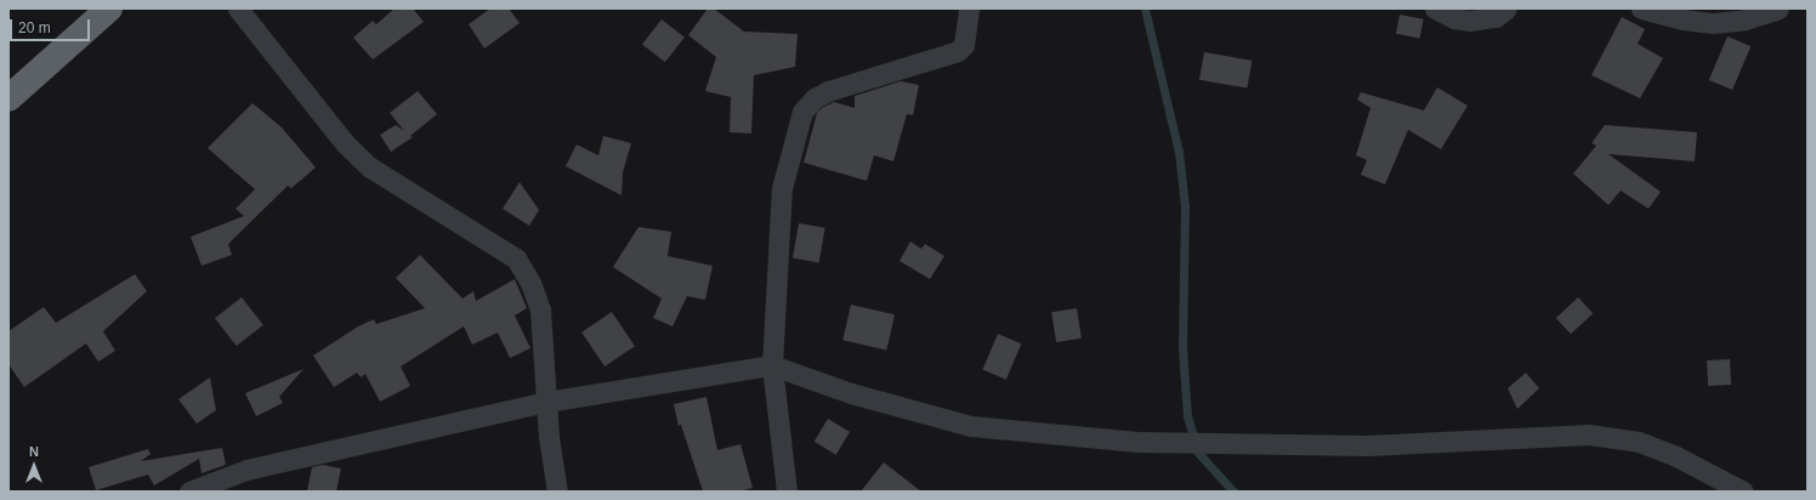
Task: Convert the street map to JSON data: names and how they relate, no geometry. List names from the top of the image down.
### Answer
{
  "scale_bar": "20 m",
  "north": "top"
}
